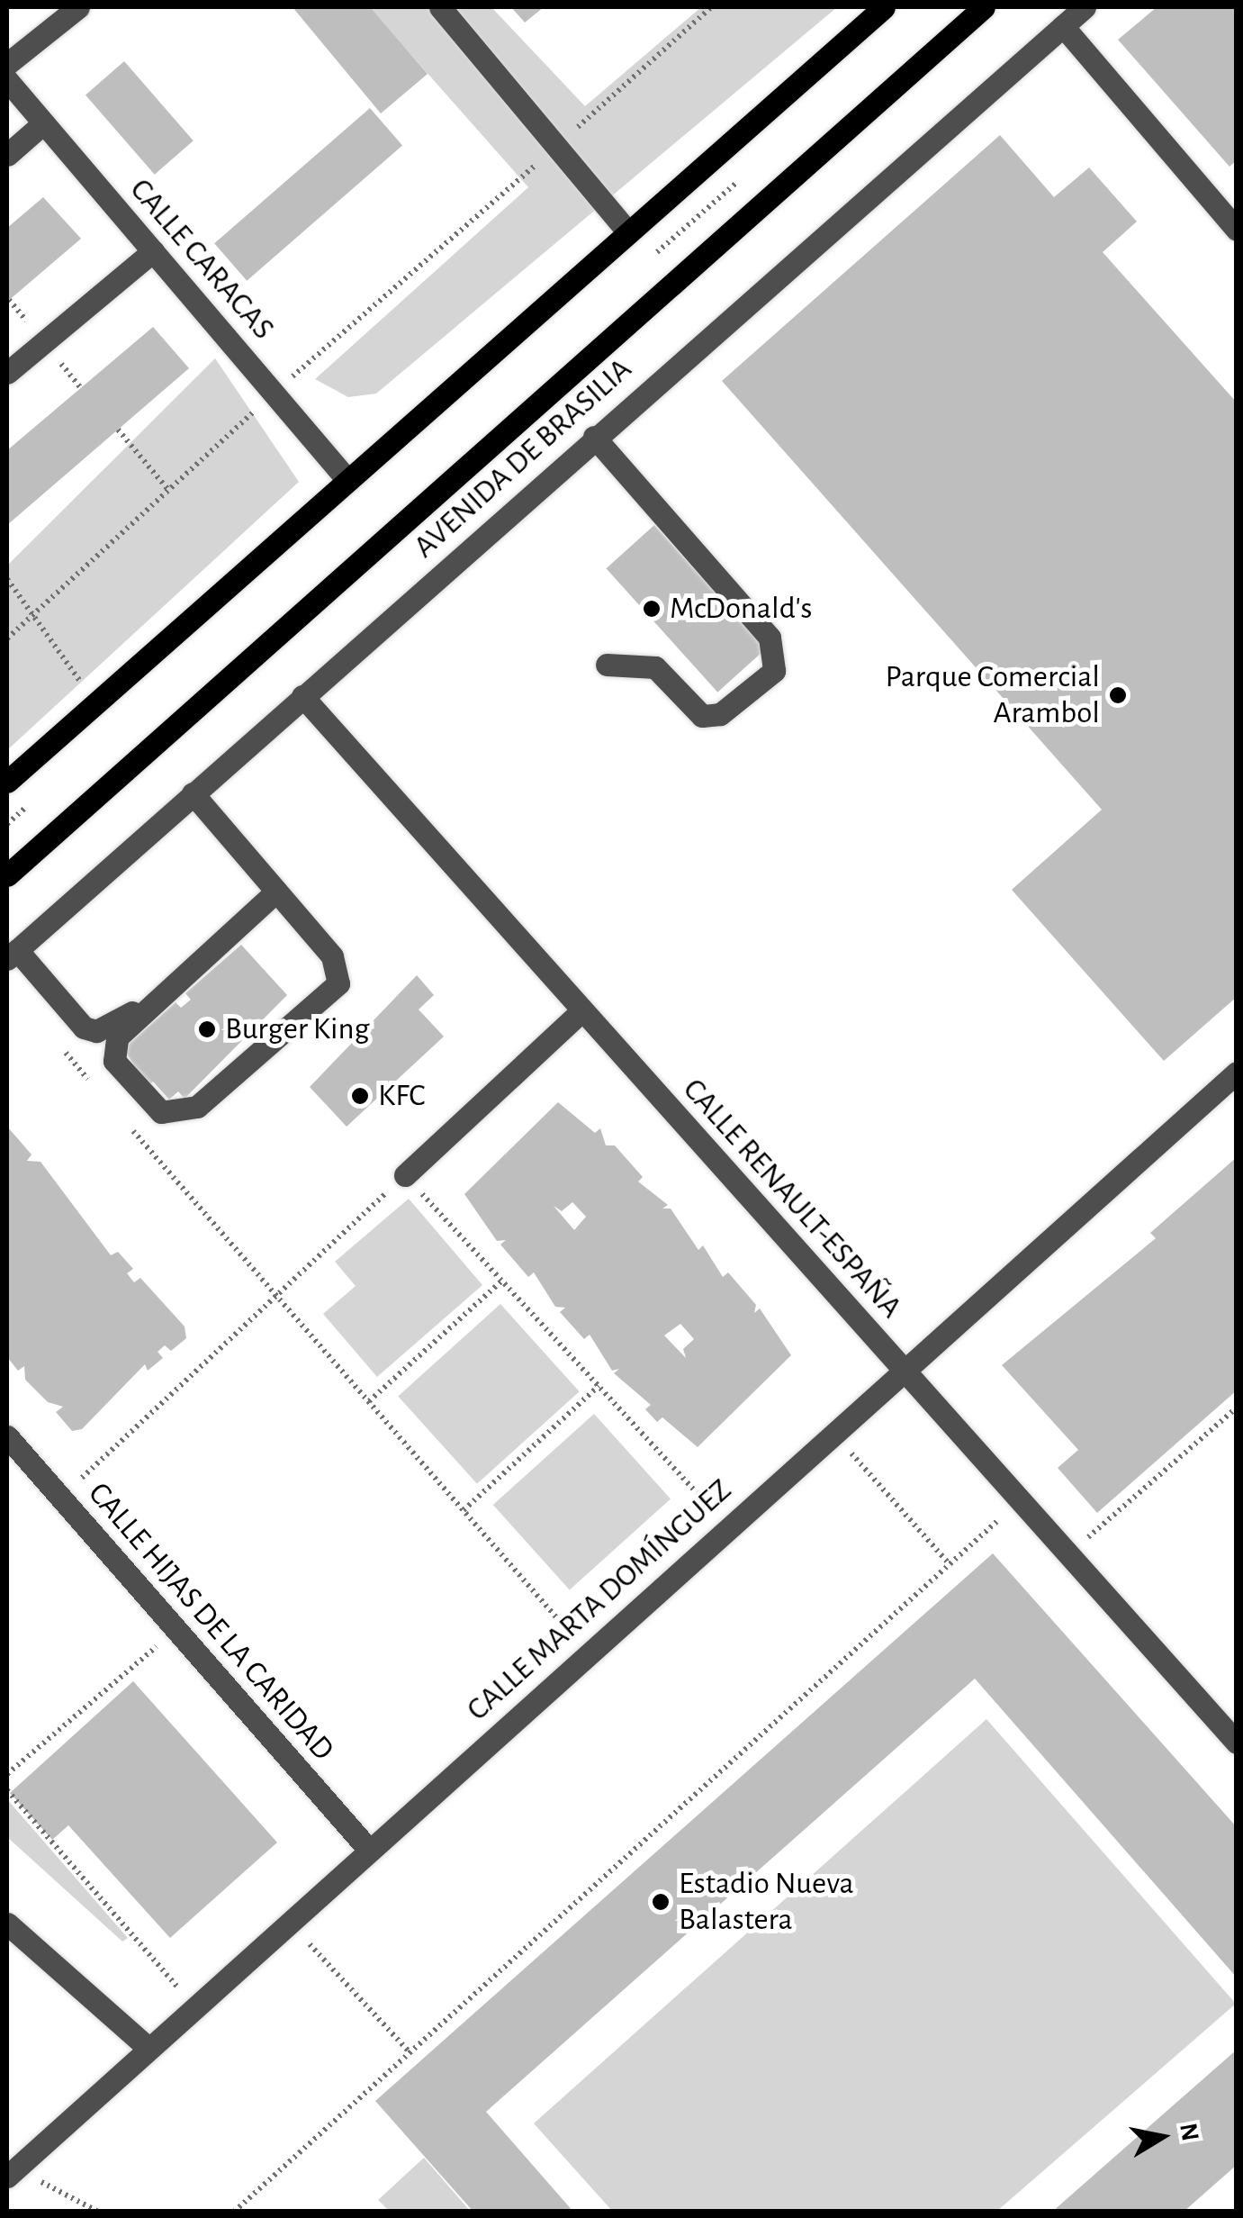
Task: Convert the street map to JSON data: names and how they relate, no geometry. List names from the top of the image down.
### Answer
{
  "streets": {
    "main road": ["AVENIDA DE BRASILIA"],
    "street": [
      "CALLE CARACAS",
      "CALLE RENAULT-ESPAÑA",
      "CALLE MARTA DOMÍNGUEZ",
      "CALLE HIJAS DE LA CARIDAD"
    ]
  },
  "crossings": [
    ["AVENIDA DE BRASILIA", "CALLE RENAULT-ESPAÑA"],
    ["CALLE RENAULT-ESPAÑA", "CALLE MARTA DOMÍNGUEZ"],
    ["CALLE MARTA DOMÍNGUEZ", "CALLE HIJAS DE LA CARIDAD"]
  ],
  "places": [
    "McDonald's",
    "Parque Comercial Arambol",
    "Burger King",
    "KFC",
    "Estadio Nueva Balastera"
  ],
  "north": "right"
}
